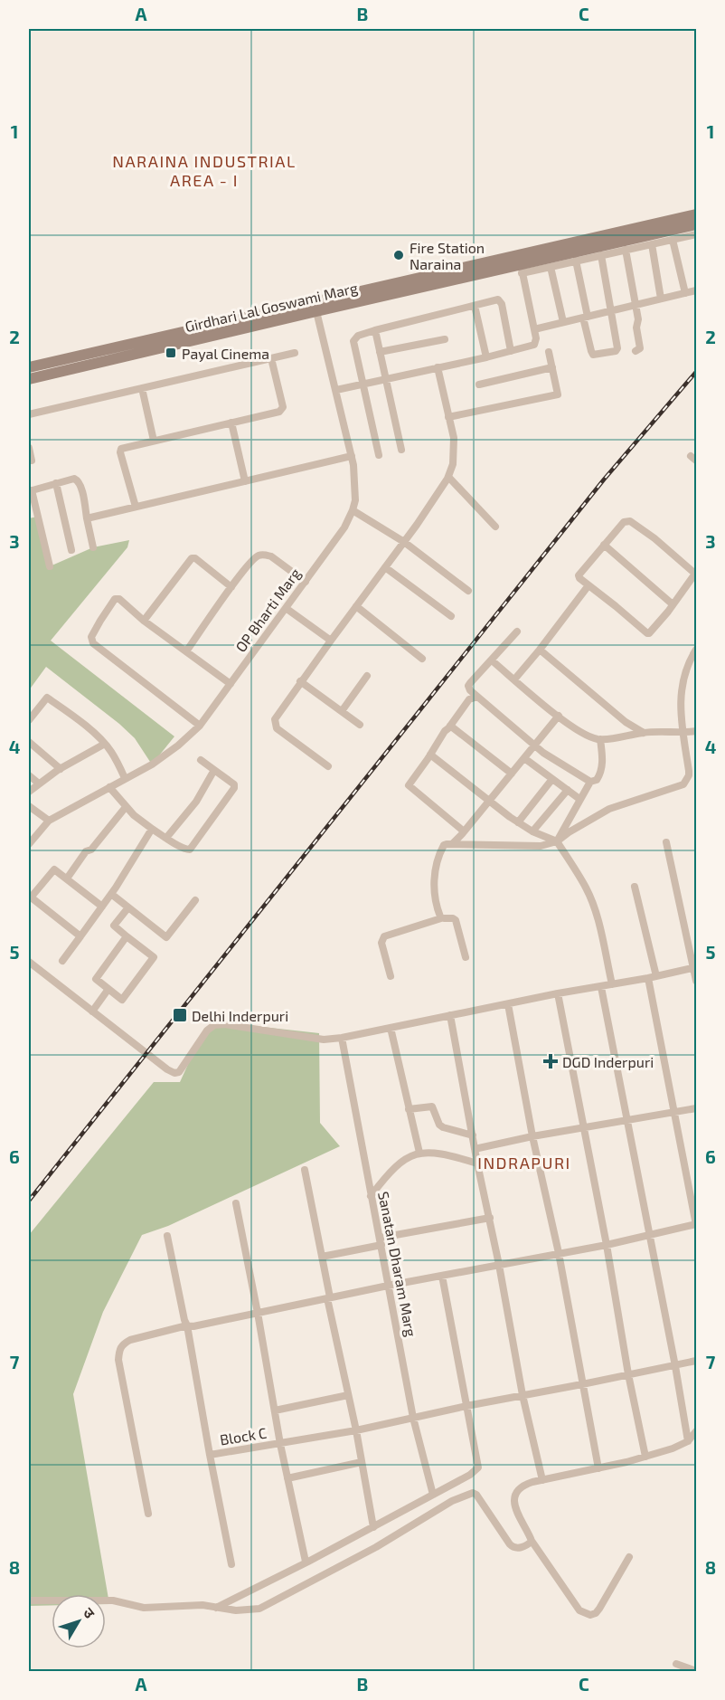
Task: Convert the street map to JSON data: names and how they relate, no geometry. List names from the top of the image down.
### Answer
{
  "streets": {
    "main road": ["Girdhari Lal Goswami Marg"],
    "street": ["OP Bharti Marg", "Sanatan Dharam Marg", "Block C"]
  },
  "crossings": [
    ["Girdhari Lal Goswami Marg", "OP Bharti Marg"],
    ["Sanatan Dharam Marg", "Block C"]
  ],
  "districts": ["NARAINA INDUSTRIAL AREA - I", "INDRAPURI"],
  "places": {
    "other": ["Fire Station Naraina"],
    "transit": ["Payal Cinema", "Delhi Inderpuri"],
    "health": ["DGD Inderpuri"]
  },
  "north": "top right",
  "grid": {
    "columns": ["A", "B", "C"],
    "rows": [
      "1",
      "2",
      "3",
      "4",
      "5",
      "6",
      "7",
      "8"
    ]
  }
}
